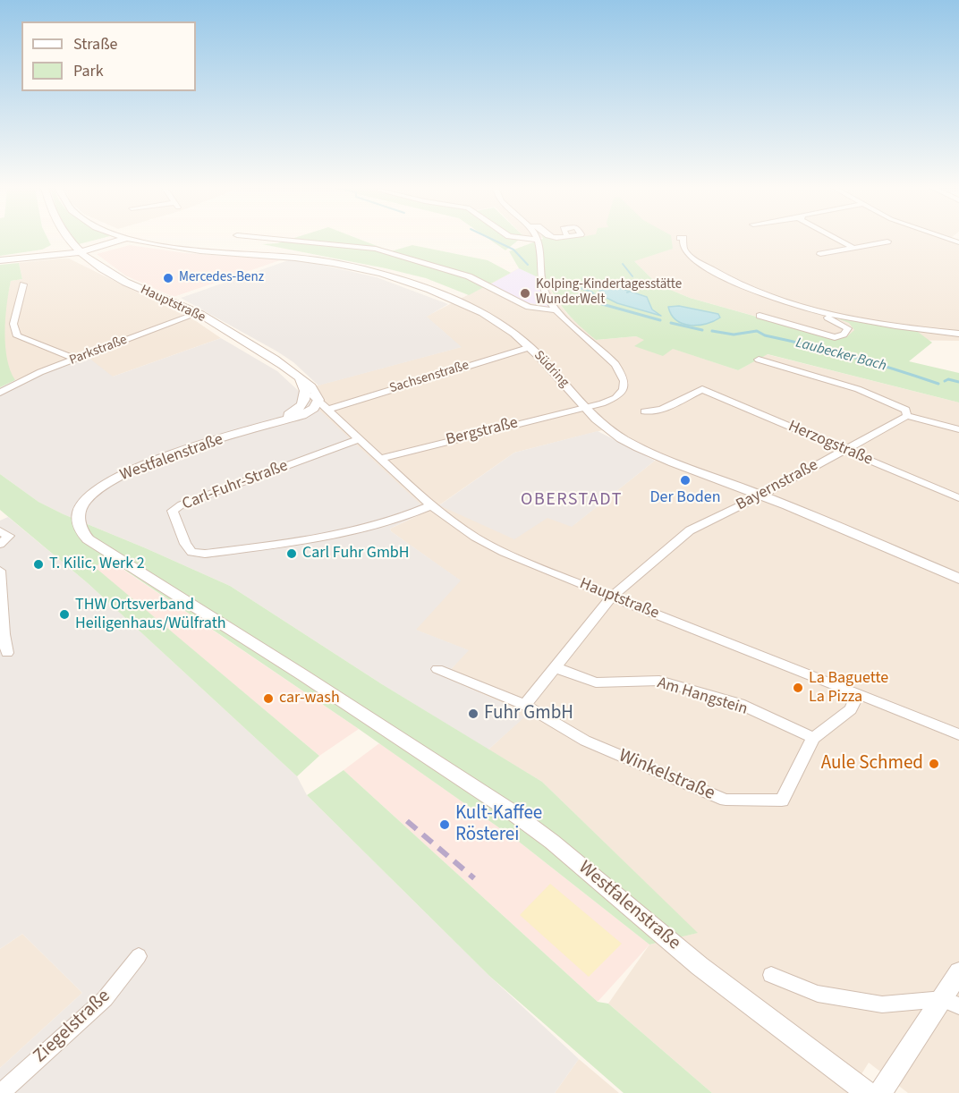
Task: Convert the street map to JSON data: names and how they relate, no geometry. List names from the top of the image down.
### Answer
{
  "streets": {
    "street": [
      "Hauptstraße",
      "Parkstraße",
      "Südring",
      "Sachsenstraße",
      "Bergstraße",
      "Herzogstraße",
      "Westfalenstraße",
      "Carl-Fuhr-Straße",
      "Bayernstraße",
      "Am Hangstein",
      "Winkelstraße",
      "Ziegelstraße"
    ]
  },
  "crossings": [
    ["Hauptstraße", "Parkstraße"],
    ["Hauptstraße", "Sachsenstraße"],
    ["Hauptstraße", "Bergstraße"],
    ["Hauptstraße", "Westfalenstraße"],
    ["Hauptstraße", "Carl-Fuhr-Straße"],
    ["Hauptstraße", "Bayernstraße"],
    ["Südring", "Sachsenstraße"],
    ["Südring", "Bergstraße"],
    ["Südring", "Bayernstraße"],
    ["Herzogstraße", "Bayernstraße"],
    ["Am Hangstein", "Winkelstraße"]
  ],
  "districts": ["OBERSTADT"],
  "water": ["Laubecker Bach"],
  "places": [
    "Mercedes-Benz",
    "Kolping-Kindertagesstätte WunderWelt",
    "Der Boden",
    "Carl Fuhr GmbH",
    "T. Kilic, Werk 2",
    "THW Ortsverband Heiligenhaus/Wülfrath",
    "La Baguette La Pizza",
    "car-wash",
    "Fuhr GmbH",
    "Aule Schmed",
    "Kult-Kaffee Rösterei"
  ],
  "legend": ["Straße", "Park"]
}
